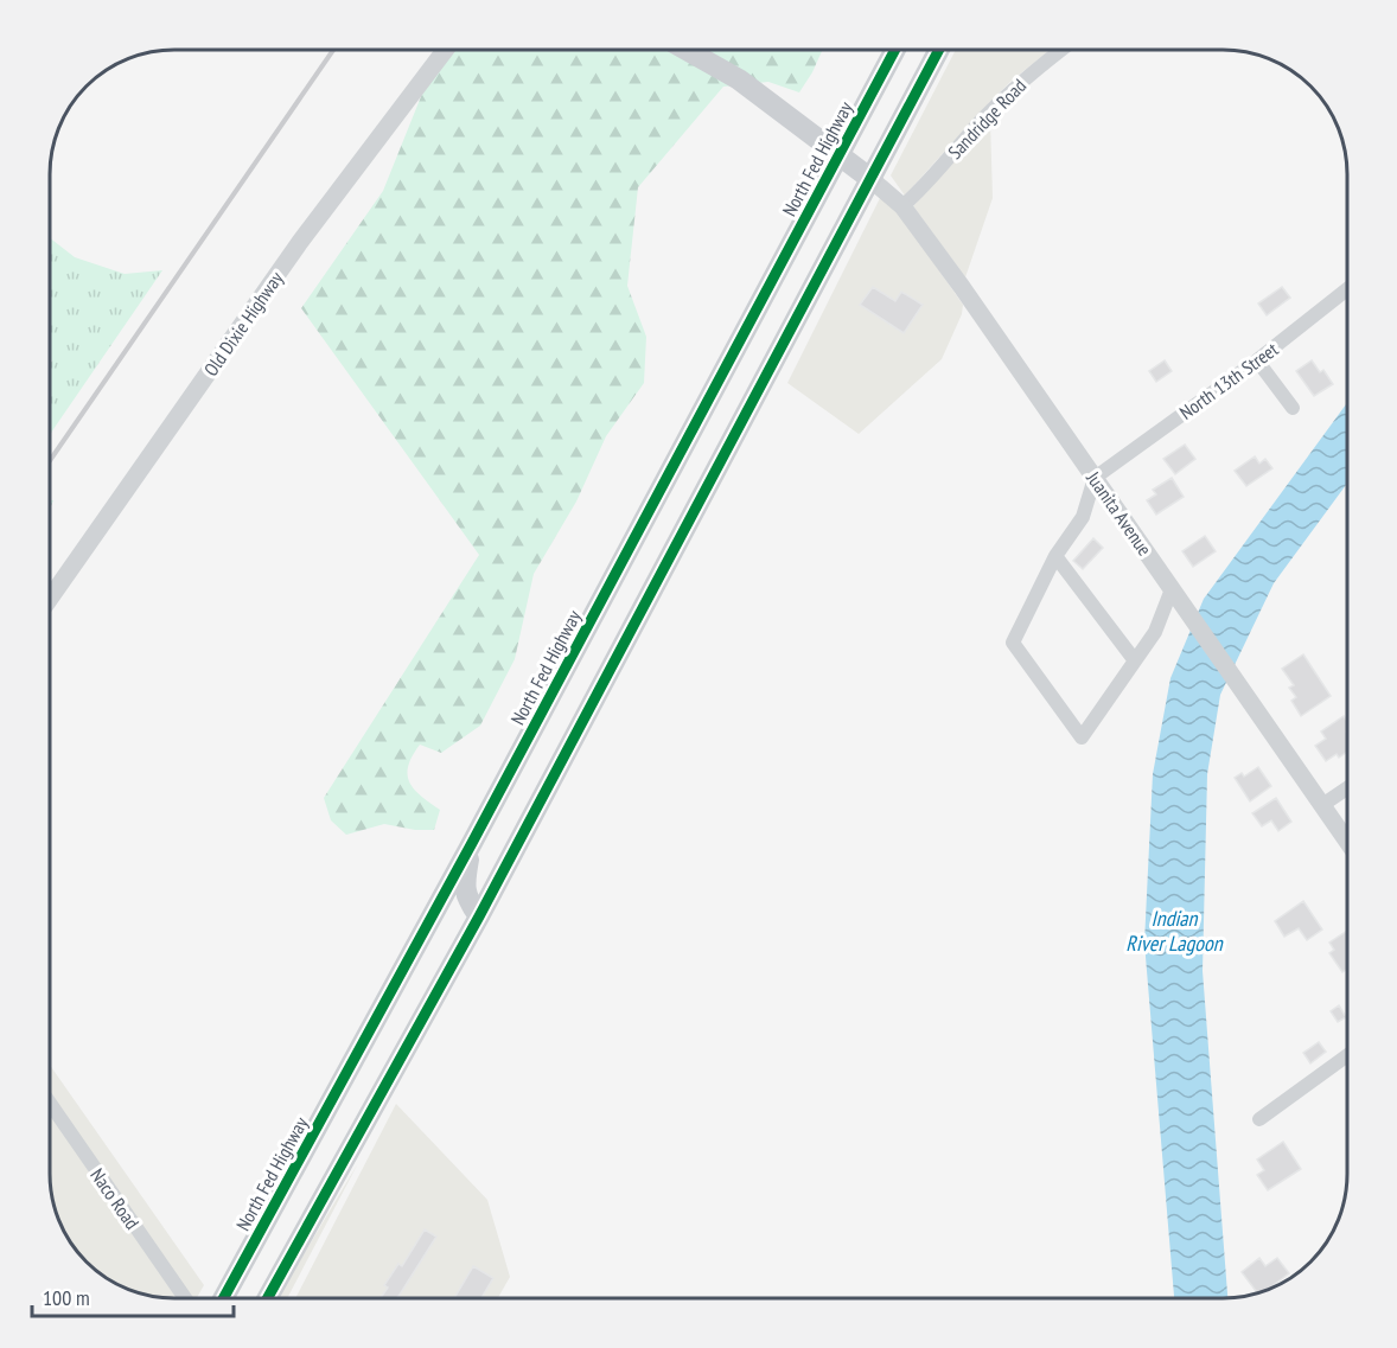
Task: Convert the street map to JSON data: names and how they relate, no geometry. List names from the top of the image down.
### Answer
{
  "streets": {
    "main road": ["North Fed Highway"],
    "street": [
      "Sandridge Road",
      "Old Dixie Highway",
      "North 13th Street",
      "Juanita Avenue",
      "Naco Road"
    ]
  },
  "crossings": [
    ["Sandridge Road", "Juanita Avenue"],
    ["North 13th Street", "Juanita Avenue"]
  ],
  "water": ["Indian River Lagoon"],
  "scale_bar": "100 m"
}
